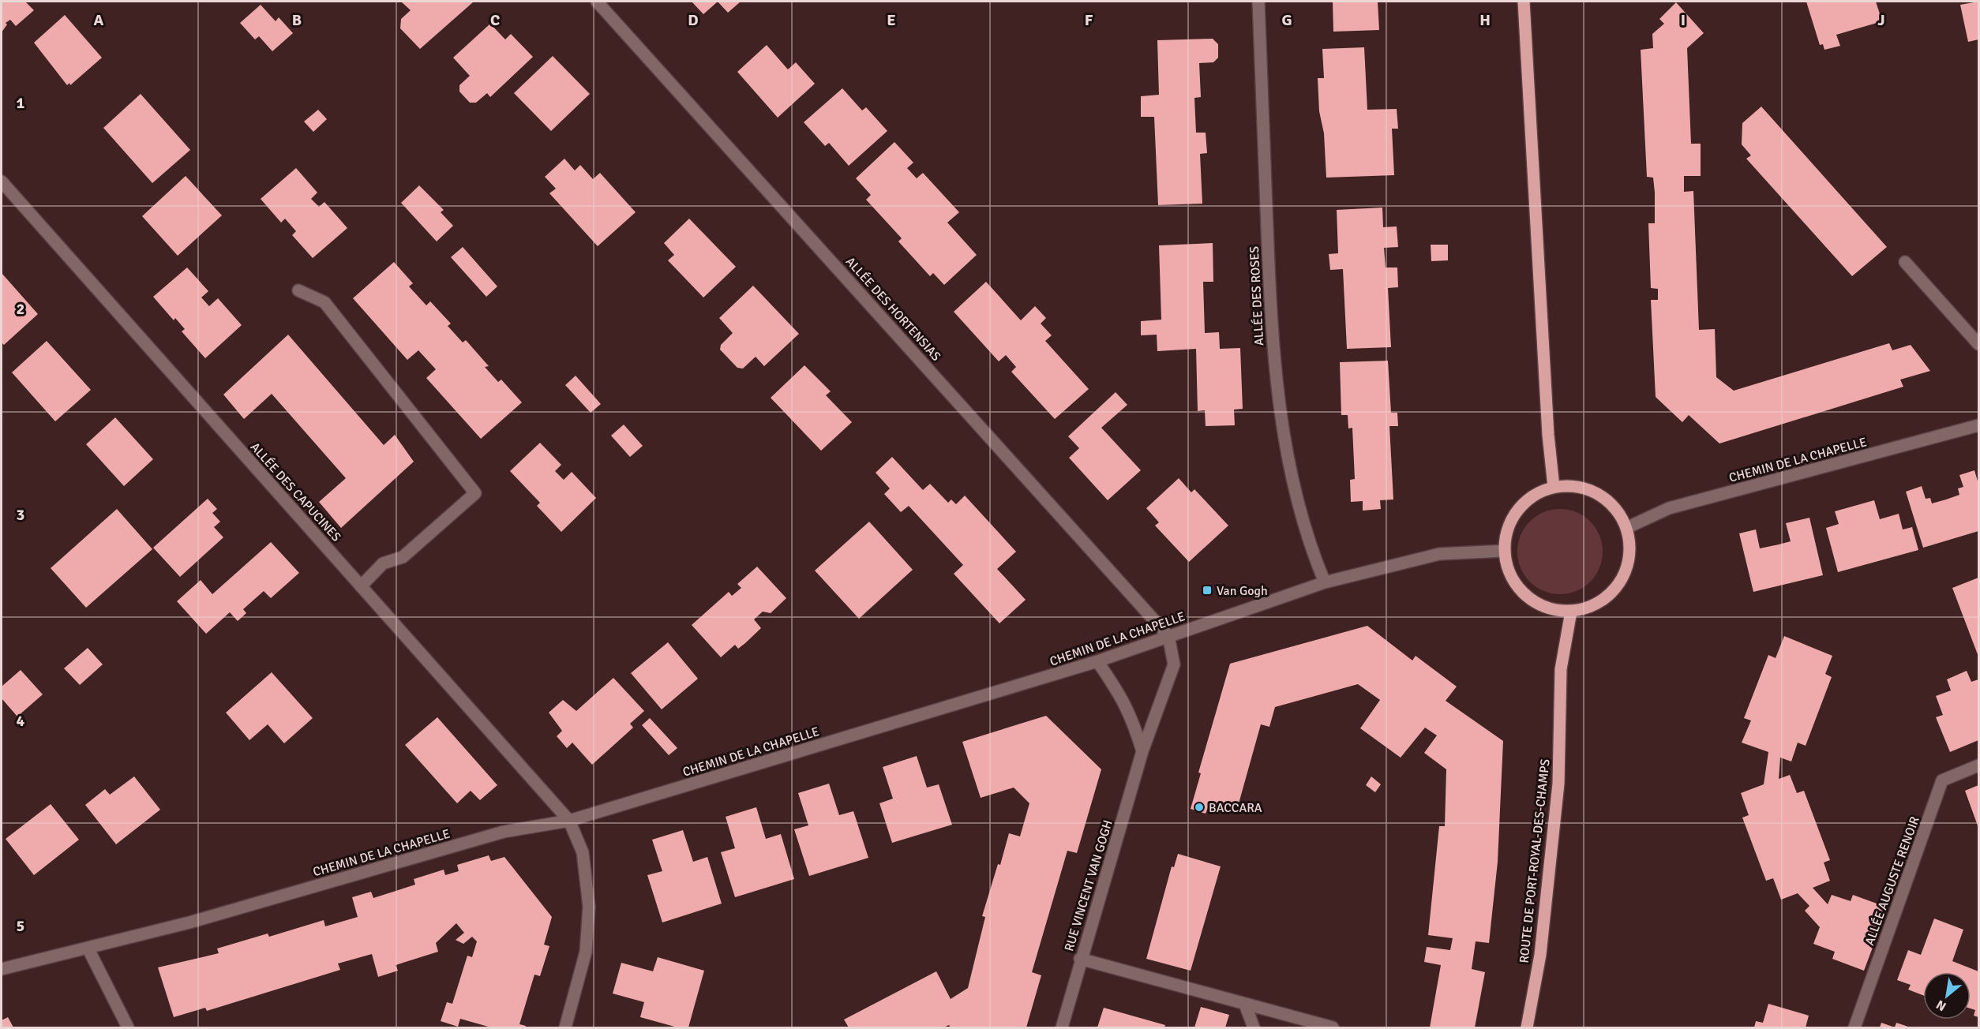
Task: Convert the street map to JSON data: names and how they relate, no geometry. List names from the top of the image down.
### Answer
{
  "streets": {
    "main road": ["ROUTE DE PORT-ROYAL-DES-CHAMPS"],
    "street": [
      "ALLÉE DES ROSES",
      "ALLÉE DES HORTENSIAS",
      "CHEMIN DE LA CHAPELLE",
      "ALLÉE DES CAPUCINES",
      "ALLÉE AUGUSTE RENOIR",
      "RUE VINCENT VAN GOGH"
    ]
  },
  "crossings": [
    ["ALLÉE DES ROSES", "CHEMIN DE LA CHAPELLE"],
    ["ALLÉE DES HORTENSIAS", "CHEMIN DE LA CHAPELLE"],
    ["ALLÉE DES HORTENSIAS", "RUE VINCENT VAN GOGH"],
    ["CHEMIN DE LA CHAPELLE", "ALLÉE DES CAPUCINES"],
    ["CHEMIN DE LA CHAPELLE", "ROUTE DE PORT-ROYAL-DES-CHAMPS"],
    ["CHEMIN DE LA CHAPELLE", "RUE VINCENT VAN GOGH"]
  ],
  "places": {
    "transit": ["Van Gogh"],
    "other": ["BACCARA"]
  },
  "north": "bottom left",
  "grid": {
    "columns": [
      "A",
      "B",
      "C",
      "D",
      "E",
      "F",
      "G",
      "H",
      "I",
      "J"
    ],
    "rows": [
      "1",
      "2",
      "3",
      "4",
      "5"
    ]
  }
}
